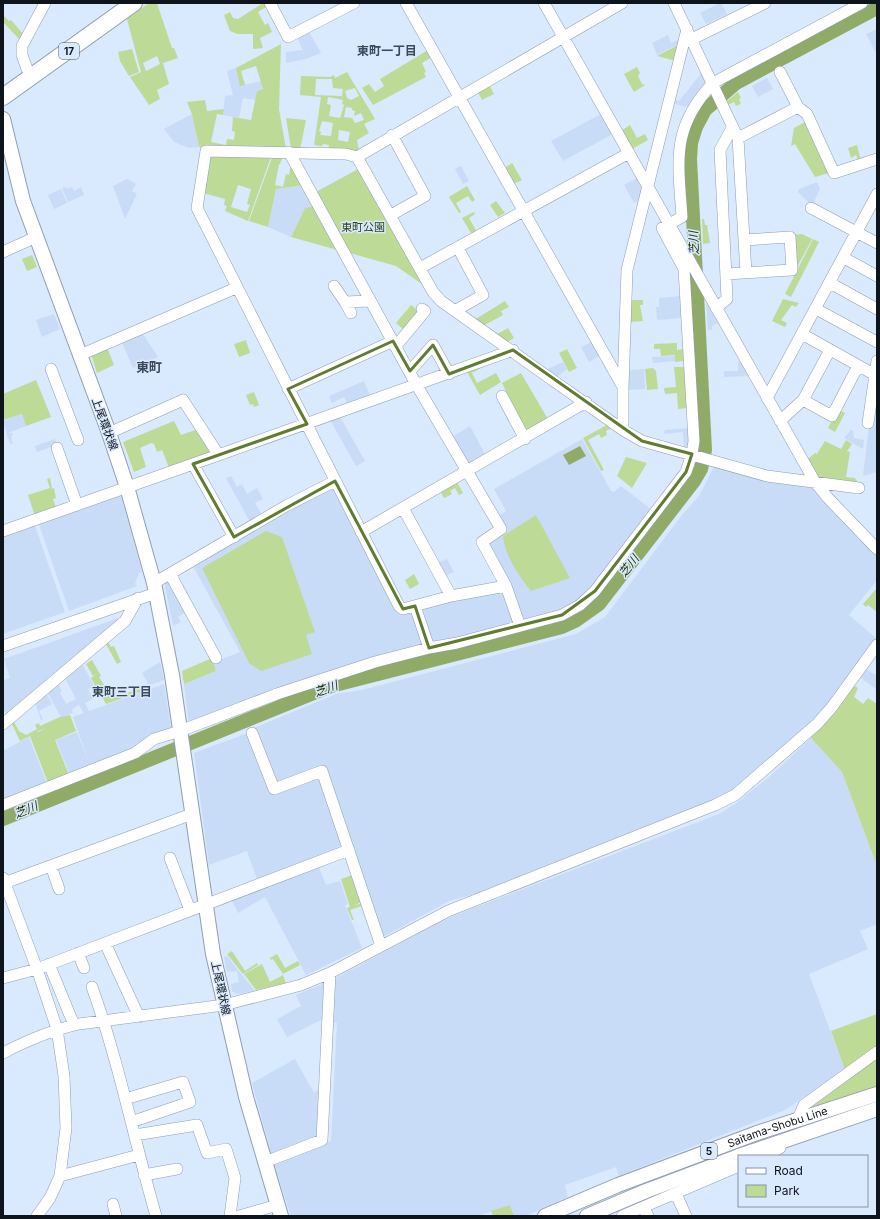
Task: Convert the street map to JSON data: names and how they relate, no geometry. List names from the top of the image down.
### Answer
{
  "streets": {
    "highway": ["17"],
    "main road": ["上尾環状線", "Saitama-Shobu Line", "5"]
  },
  "districts": ["東町一丁目", "東町", "東町三丁目"],
  "water": ["芝川"],
  "parks": ["東町公園"],
  "legend": ["Road", "Park"]
}
